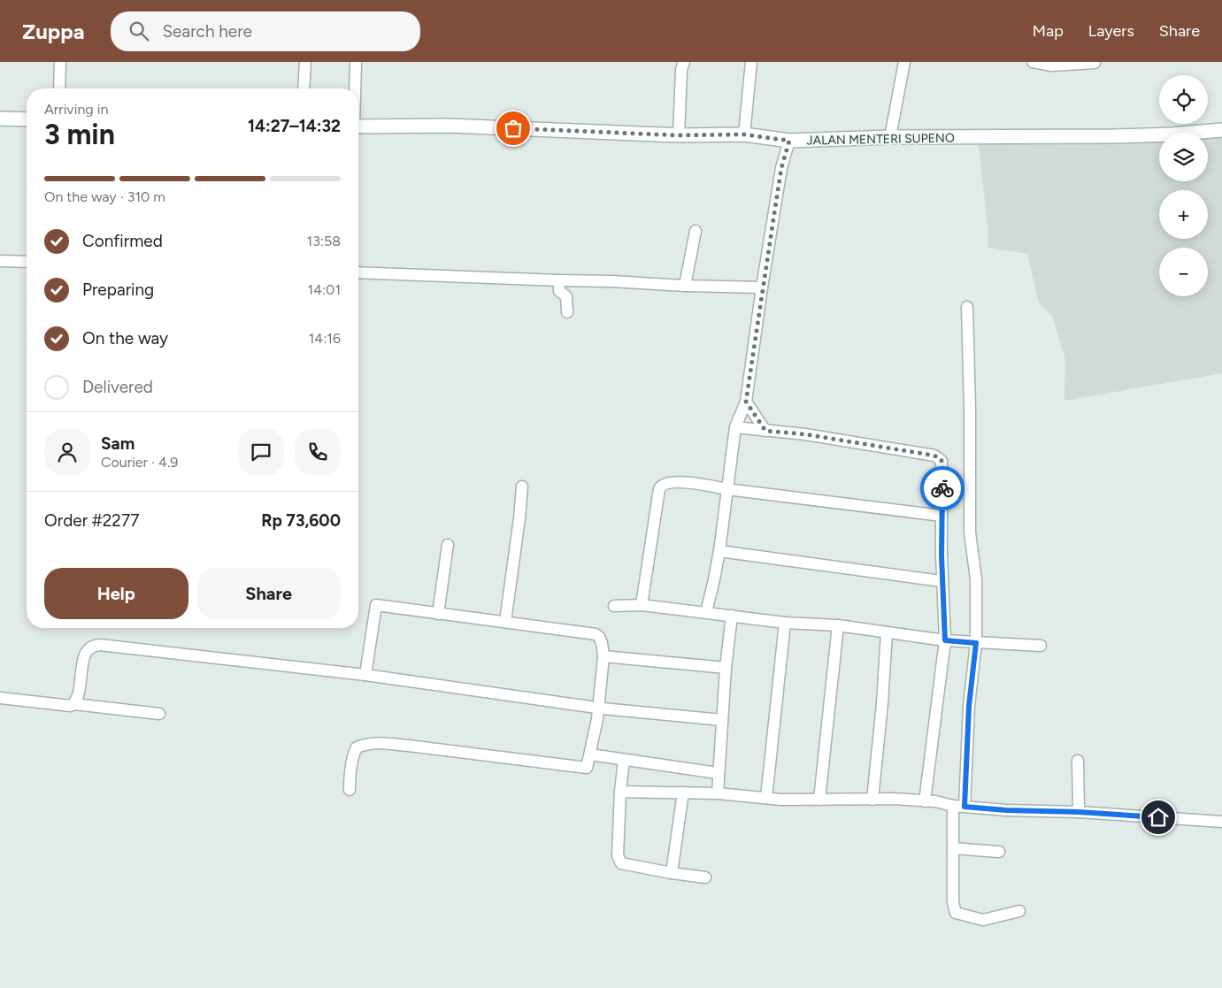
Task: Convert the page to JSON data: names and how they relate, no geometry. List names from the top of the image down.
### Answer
{
  "streets": {
    "main road": ["JALAN MENTERI SUPENO"]
  },
  "page": {
    "header": "Zuppa",
    "search": "Search here",
    "nav": ["Map", "Layers", "Share"],
    "map_buttons": ["+", "−"],
    "heading": ["3 min", "Arriving in", "14:27–14:32"],
    "panel": [
      "Sam",
      "Courier · 4.9",
      "Order #2277",
      "Rp 73,600"
    ],
    "bar": "On the way · 310 m",
    "list": [
      ["Confirmed", "13:58"],
      ["Preparing", "14:01"],
      ["On the way", "14:16"],
      "Delivered"
    ],
    "buttons": ["Help", "Share"]
  }
}
